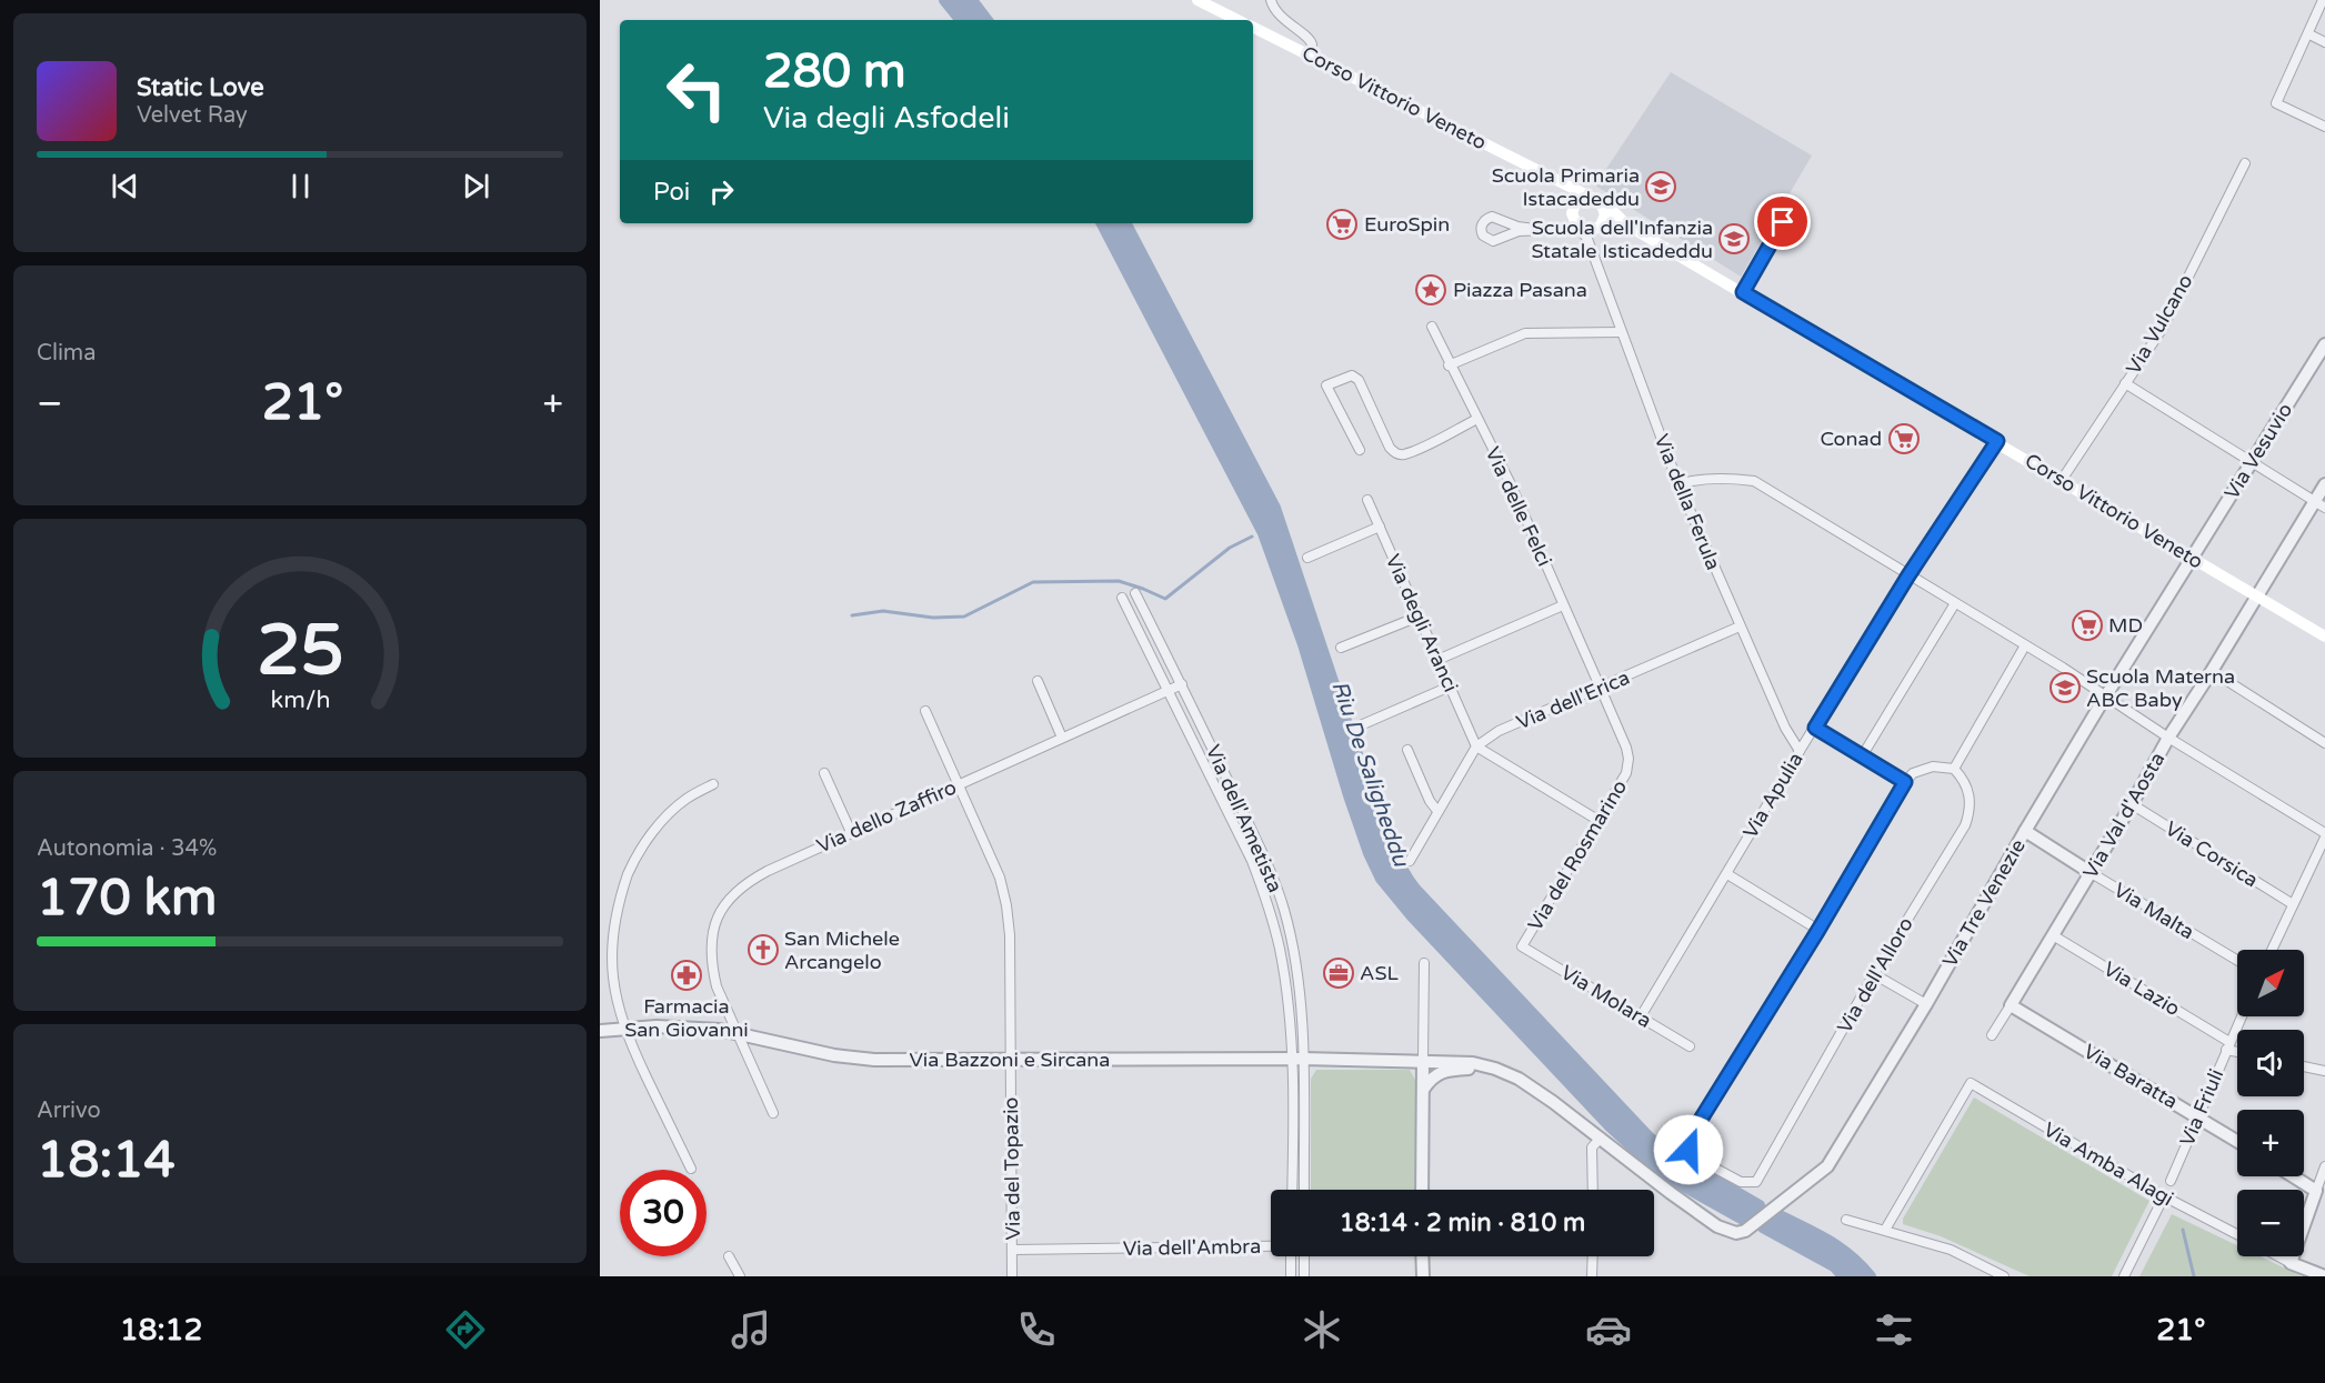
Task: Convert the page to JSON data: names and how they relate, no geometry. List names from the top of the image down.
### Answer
{
  "streets": {
    "main road": ["Corso Vittorio Veneto"],
    "street": [
      "Via Vulcano",
      "Via Vesuvio",
      "Via della Ferula",
      "Via delle Felci",
      "Via degli Aranci",
      "Via dell'Erica",
      "Via Apulia",
      "Via Val d'Aosta",
      "Via dello Zaffiro",
      "Via dell'Ametista",
      "Via Corsica",
      "Via del Rosmarino",
      "Via Tre Venezie",
      "Via Malta",
      "Via dell'Alloro",
      "Via Lazio",
      "Via Molara",
      "Via Bazzoni e Sircana",
      "Via Baratta",
      "Via Friuli",
      "Via Amba Alagi",
      "Via del Topazio",
      "Via dell'Ambra"
    ]
  },
  "crossings": [
    ["Corso Vittorio Veneto", "Via Vulcano"],
    ["Corso Vittorio Veneto", "Via Vesuvio"],
    ["Corso Vittorio Veneto", "Via della Ferula"],
    ["Corso Vittorio Veneto", "Via Apulia"],
    ["Corso Vittorio Veneto", "Via Val d'Aosta"],
    ["Corso Vittorio Veneto", "Via Tre Venezie"],
    ["Via Vesuvio", "Via Tre Venezie"],
    ["Via della Ferula", "Via dell'Erica"],
    ["Via della Ferula", "Via Apulia"],
    ["Via delle Felci", "Via dell'Erica"],
    ["Via delle Felci", "Via del Rosmarino"],
    ["Via degli Aranci", "Via dell'Erica"],
    ["Via dell'Erica", "Via del Rosmarino"],
    ["Via Apulia", "Via Molara"],
    ["Via Val d'Aosta", "Via Corsica"],
    ["Via Val d'Aosta", "Via Malta"],
    ["Via Val d'Aosta", "Via Lazio"],
    ["Via Val d'Aosta", "Via Baratta"],
    ["Via dello Zaffiro", "Via dell'Ametista"],
    ["Via dello Zaffiro", "Via Bazzoni e Sircana"],
    ["Via dello Zaffiro", "Via del Topazio"],
    ["Via dell'Ametista", "Via Bazzoni e Sircana"],
    ["Via del Rosmarino", "Via Molara"],
    ["Via Tre Venezie", "Via Malta"],
    ["Via Lazio", "Via Friuli"],
    ["Via Bazzoni e Sircana", "Via del Topazio"],
    ["Via Baratta", "Via Friuli"],
    ["Via del Topazio", "Via dell'Ambra"]
  ],
  "water": ["Riu De Saligheddu"],
  "places": {
    "school or university": ["Scuola Primaria Istacadeddu", "Scuola dell'Infanzia Statale Isticadeddu", "Scuola Materna ABC Baby"],
    "supermarket": ["EuroSpin", "Conad", "MD"],
    "place": ["Piazza Pasana"],
    "church": ["San Michele Arcangelo"],
    "office": ["ASL"],
    "pharmacy": ["Farmacia San Giovanni"]
  },
  "north": "top right",
  "page": {
    "turn": ["280 m", "Via degli Asfodeli"],
    "song": ["Static Love", "Velvet Ray"],
    "then": "Poi",
    "tile": [
      "Clima",
      ["Autonomia · 34%", "170 km"],
      ["Arrivo", "18:14"]
    ],
    "heat": ["−", "21°", "+"],
    "map_buttons": ["+", "−"],
    "limit": "30",
    "trip": "18:14 · 2 min · 810 m",
    "tabs": ["18:12", "21°"],
    "gauge": ["25", "km/h"]
  }
}
